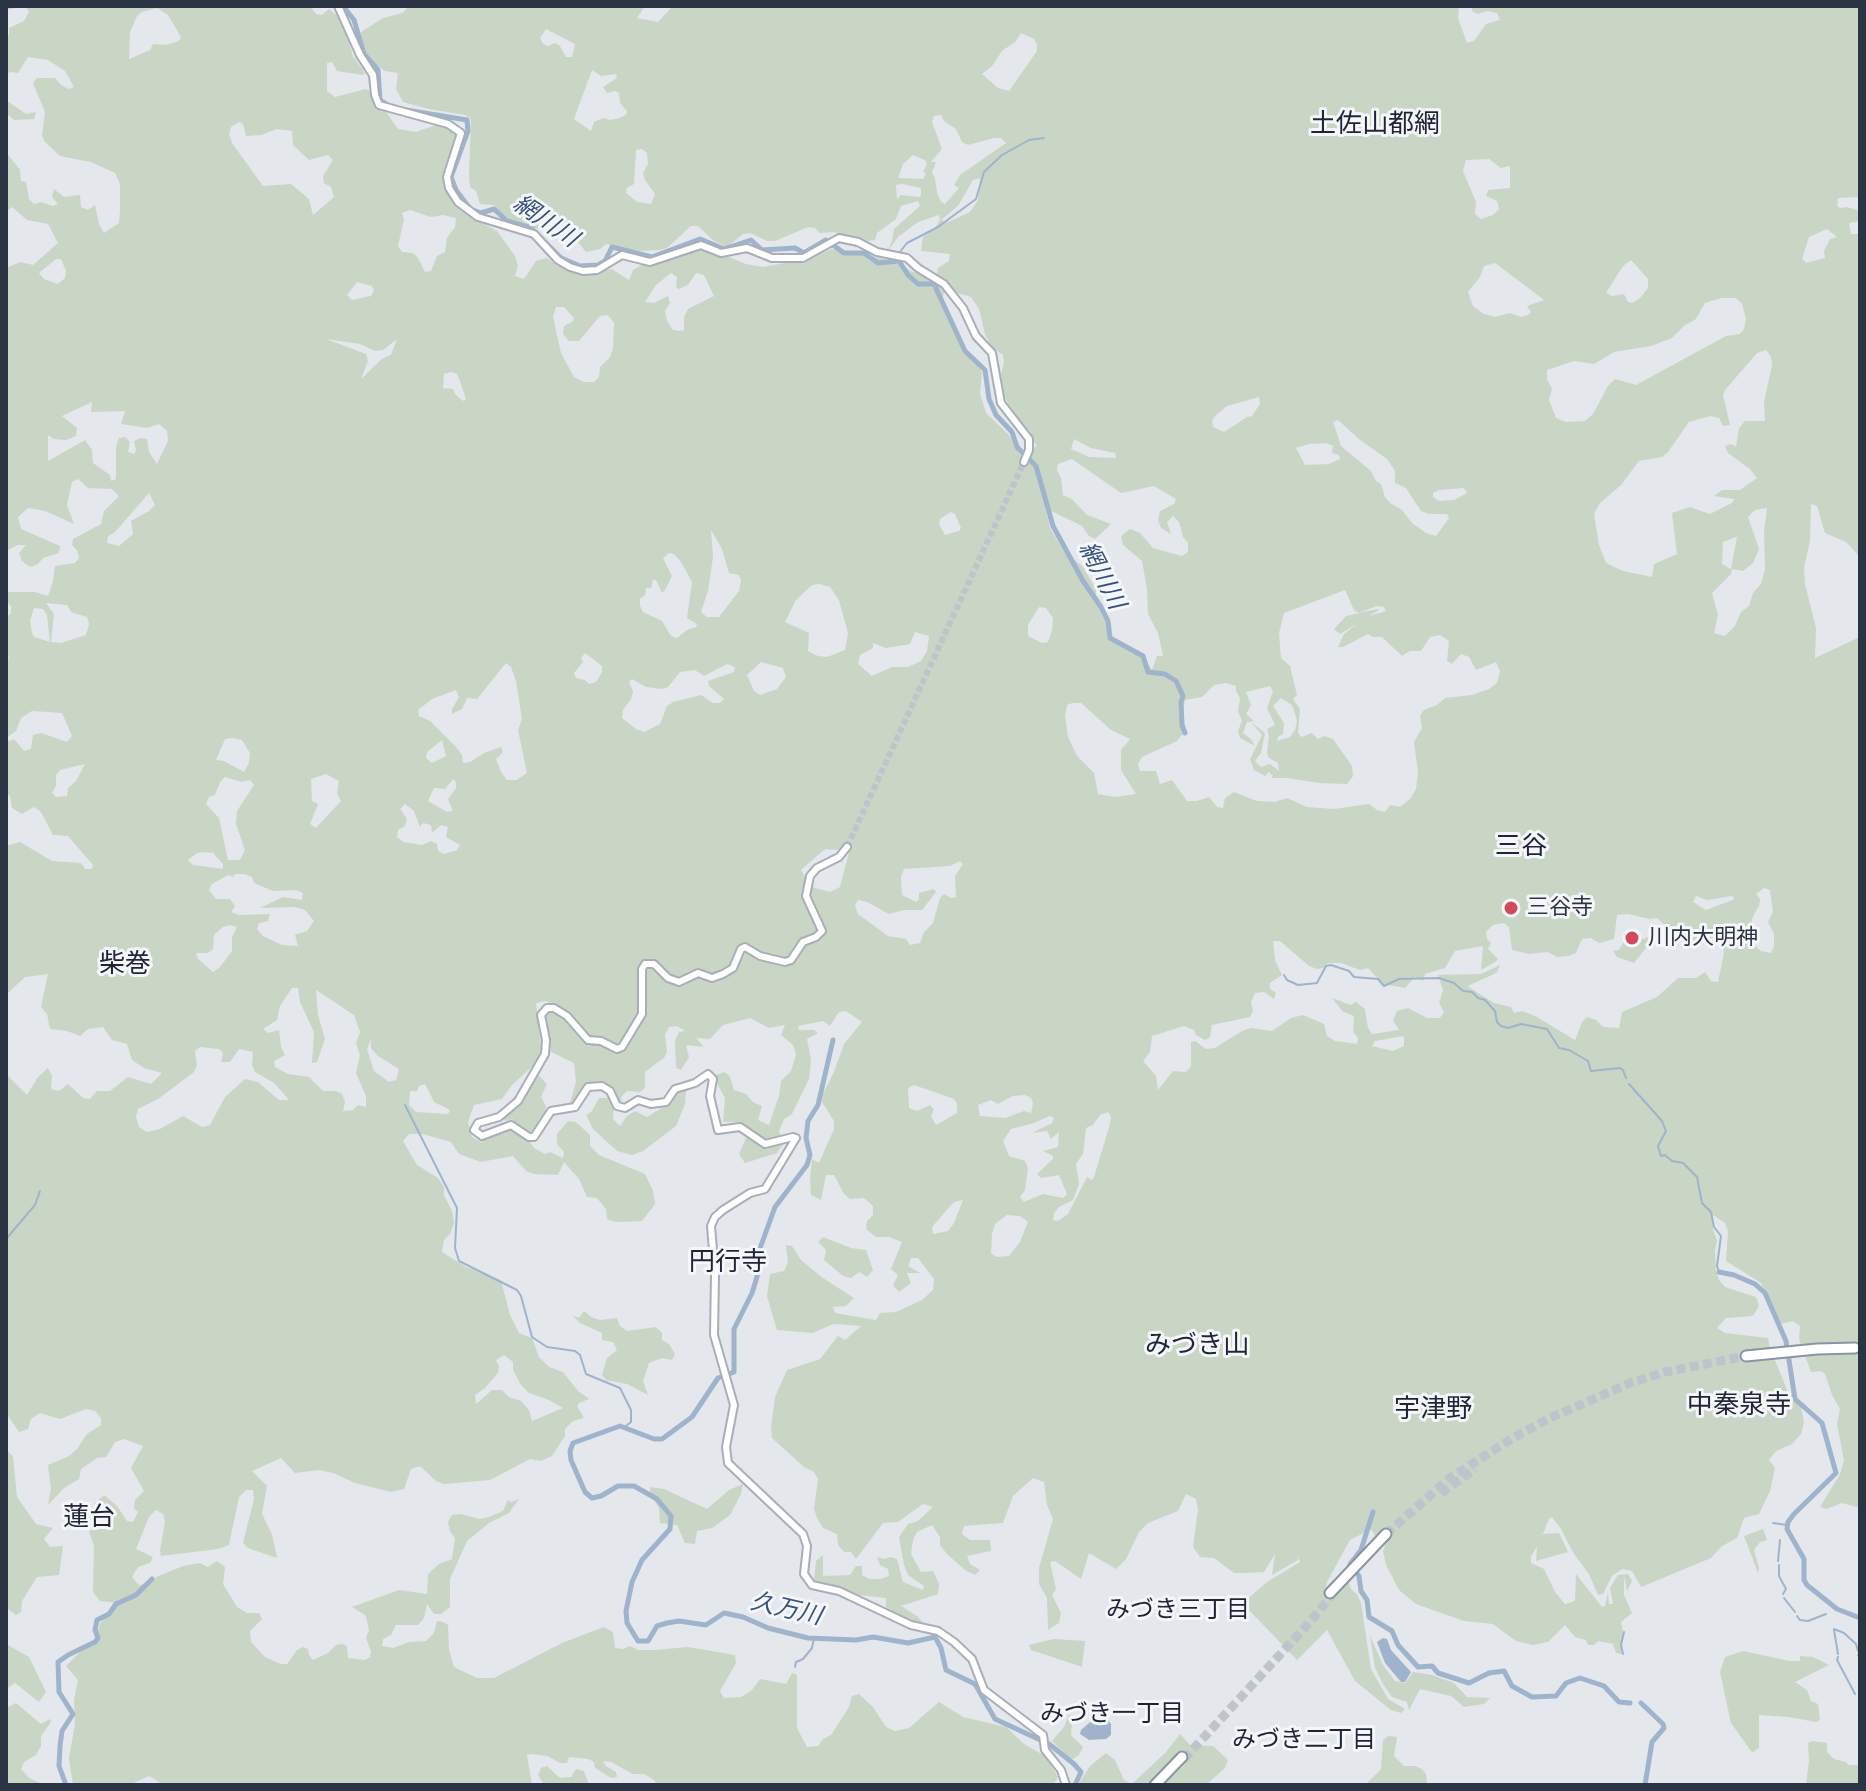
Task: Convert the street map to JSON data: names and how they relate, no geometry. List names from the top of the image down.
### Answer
{
  "districts": [
    "土佐山都網",
    "三谷",
    "柴巻",
    "円行寺",
    "みづき山",
    "中秦泉寺",
    "宇津野",
    "蓮台",
    "みづき三丁目",
    "みづき一丁目",
    "みづき二丁目"
  ],
  "water": ["網川川", "久万川"],
  "places": ["三谷寺", "川内大明神"]
}
